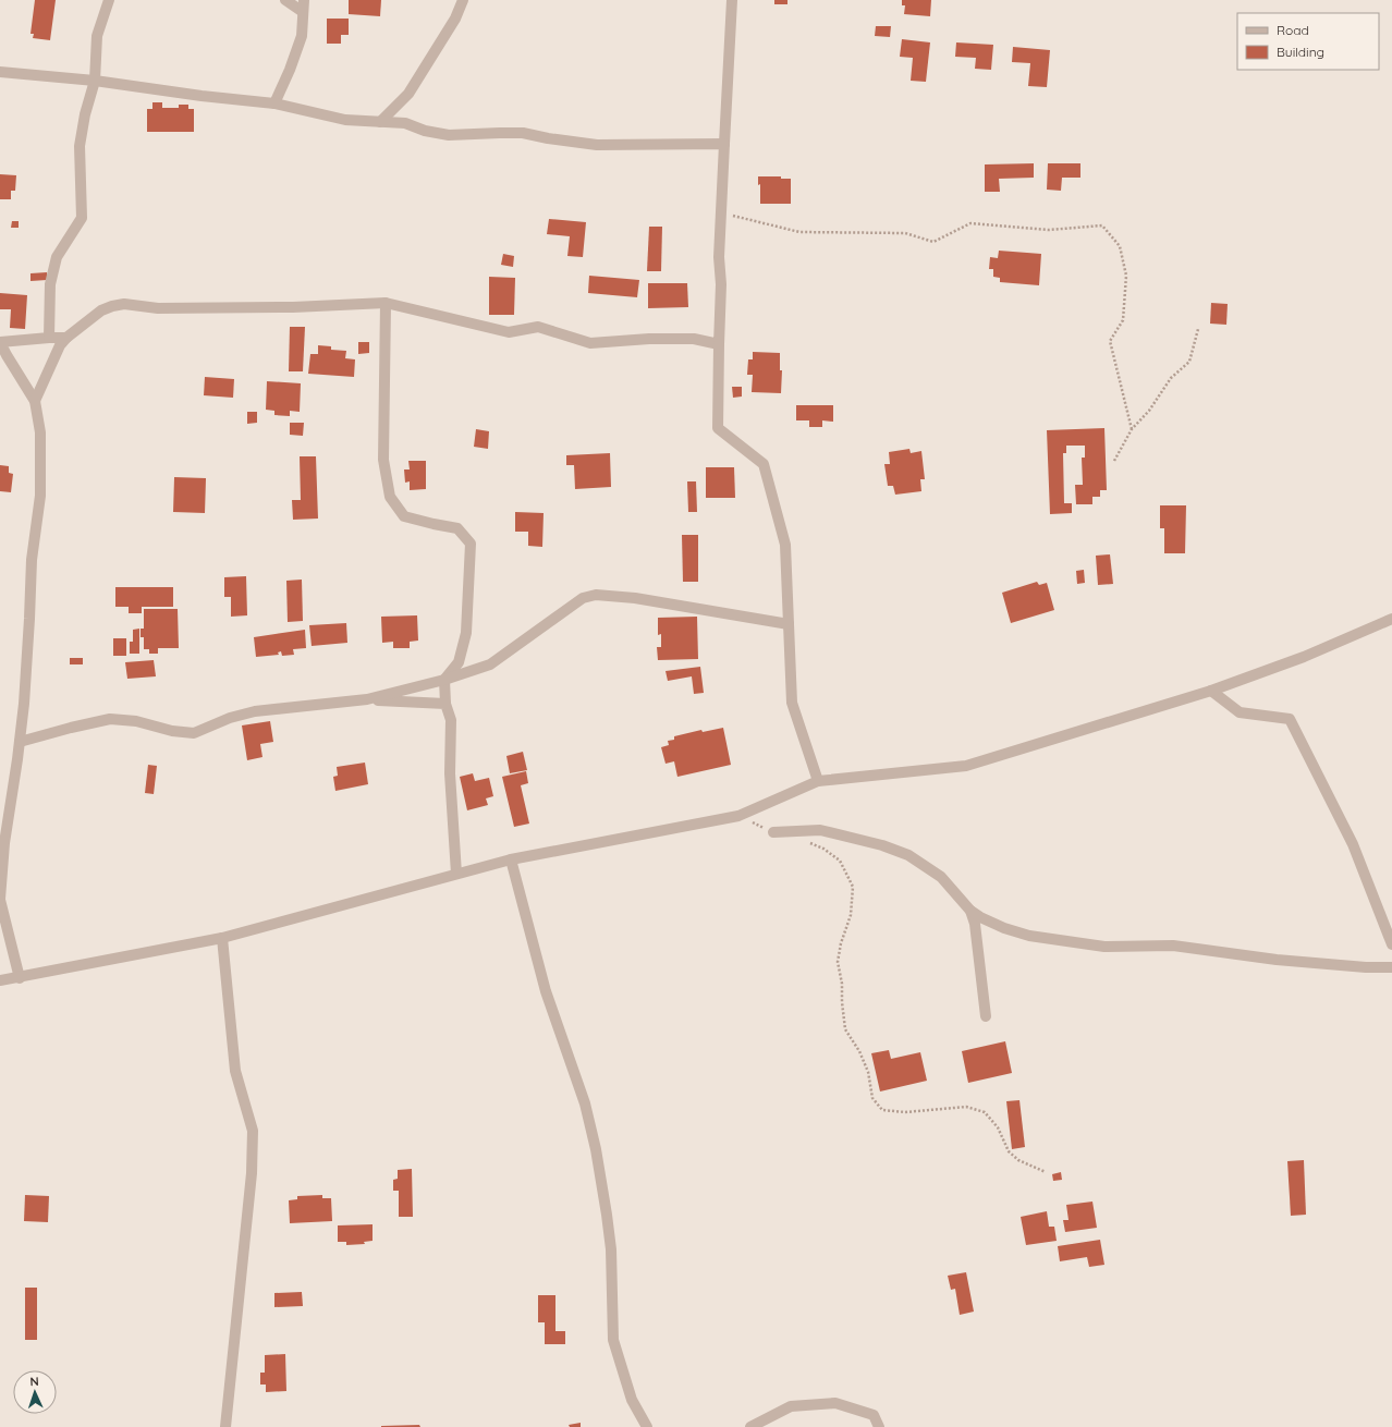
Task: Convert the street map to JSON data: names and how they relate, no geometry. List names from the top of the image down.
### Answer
{
  "legend": ["Road", "Building"],
  "north": "top"
}
